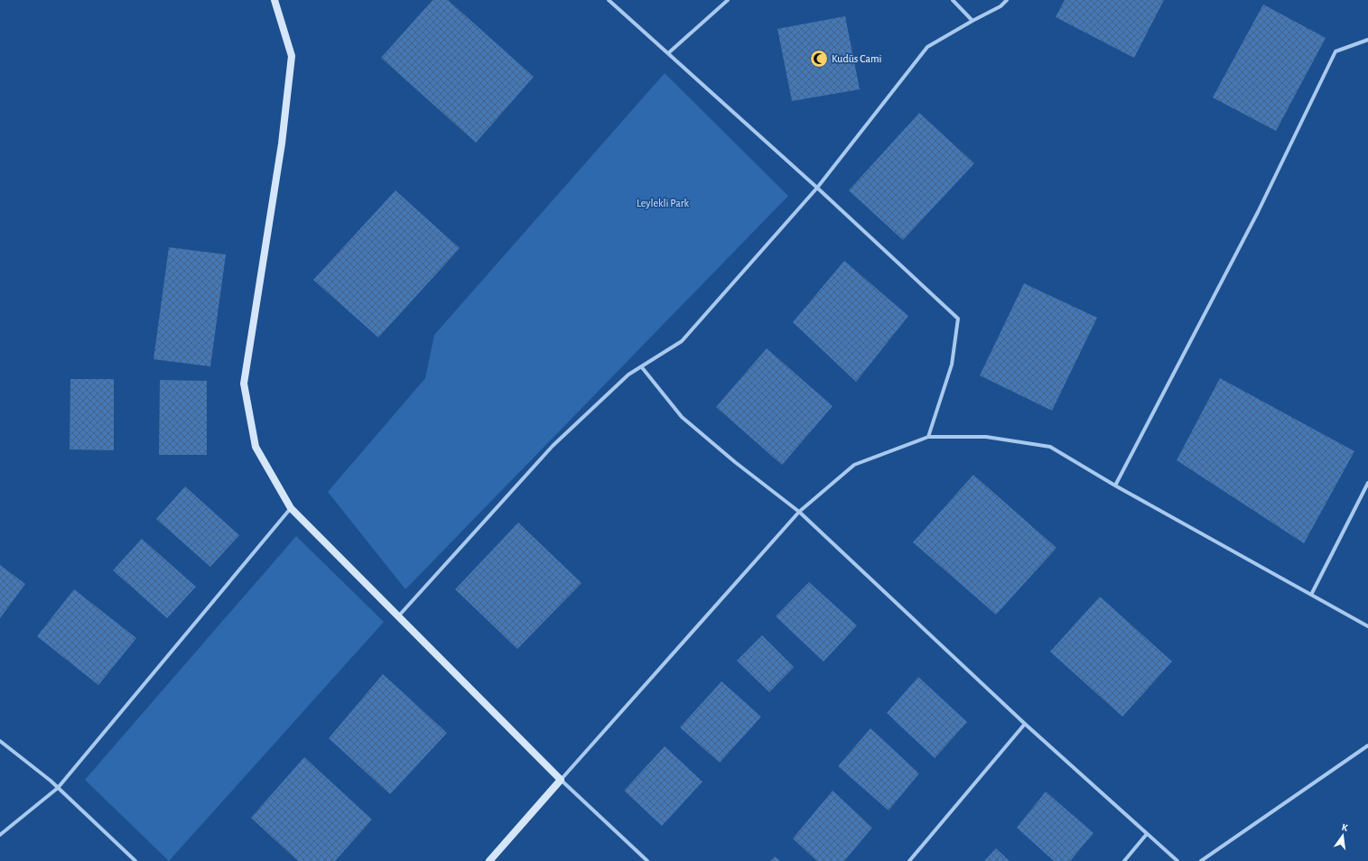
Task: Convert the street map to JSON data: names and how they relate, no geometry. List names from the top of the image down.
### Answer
{
  "parks": ["Leylekli Park"],
  "places": {
    "mosque": ["Kudüs Cami"]
  },
  "north": "top"
}
